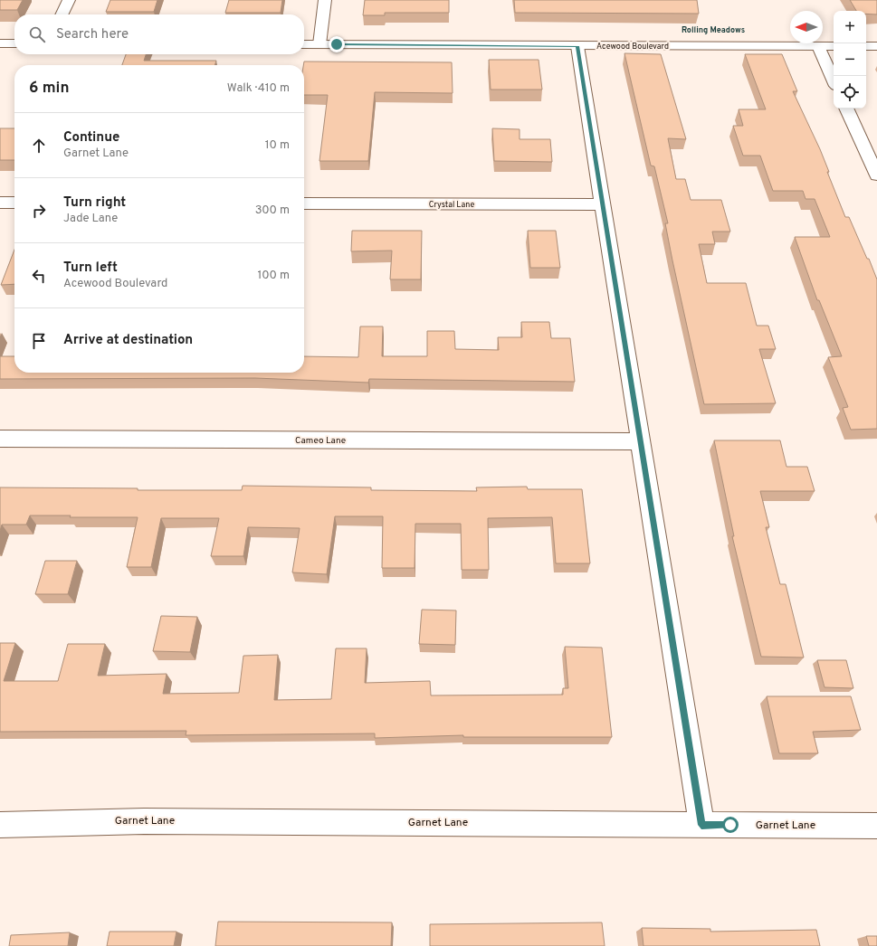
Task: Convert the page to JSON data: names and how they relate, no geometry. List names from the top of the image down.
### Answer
{
  "streets": {
    "street": [
      "Acewood Boulevard",
      "Crystal Lane",
      "Cameo Lane",
      "Garnet Lane"
    ]
  },
  "districts": ["Rolling Meadows"],
  "north": "left",
  "page": {
    "map_buttons": ["+", "−"],
    "search": "Search here",
    "heading": ["6 min", "Walk · 410 m"],
    "list": [
      ["Continue", "Garnet Lane", "10 m"],
      ["Turn right", "Jade Lane", "300 m"],
      ["Turn left", "Acewood Boulevard", "100 m"],
      "Arrive at destination"
    ]
  }
}
